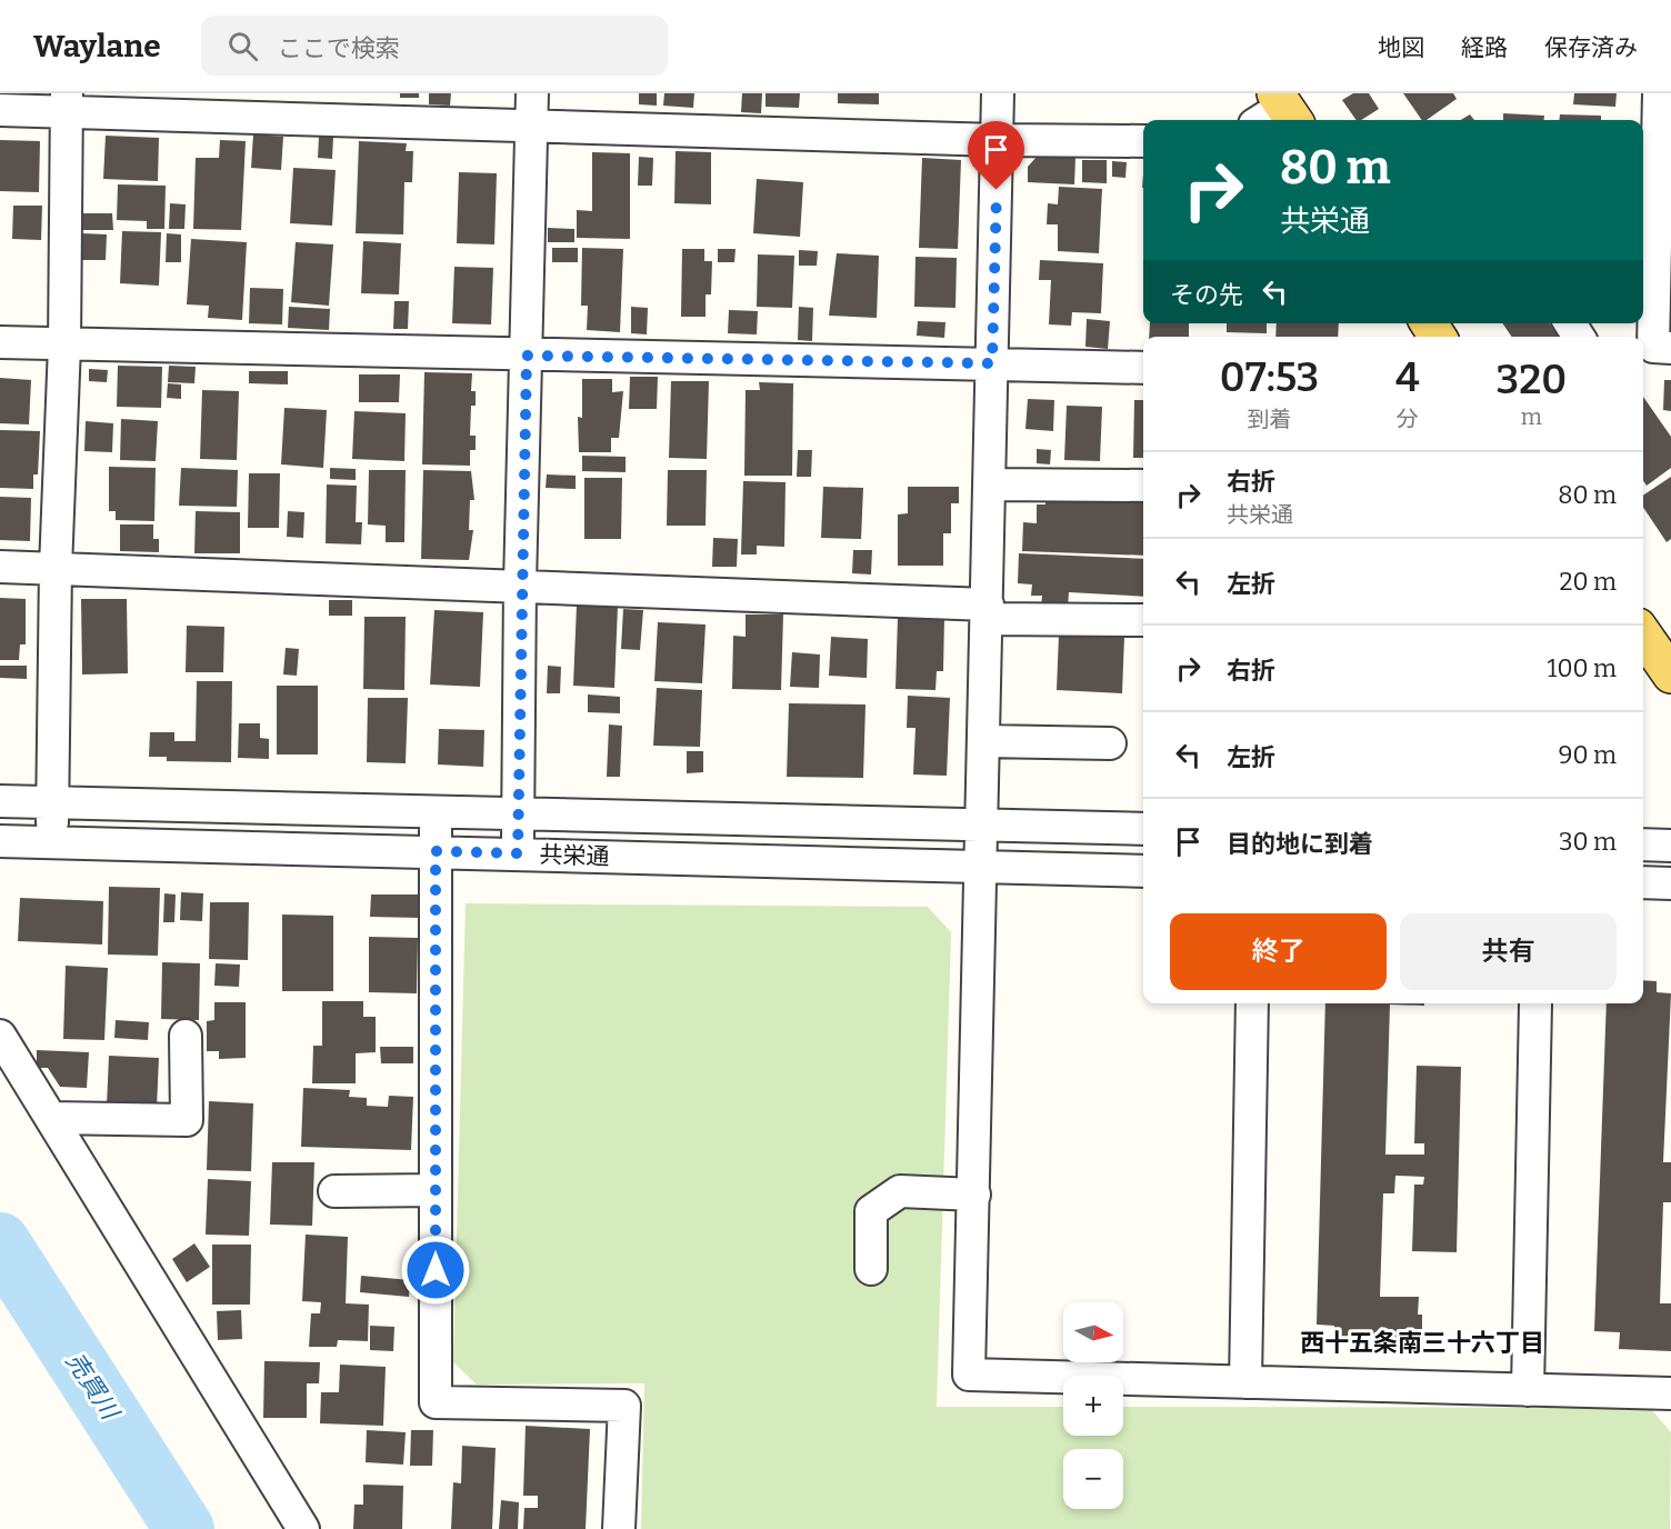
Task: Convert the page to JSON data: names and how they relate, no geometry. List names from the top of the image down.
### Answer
{
  "streets": {
    "street": ["共栄通"]
  },
  "districts": ["西十五条南三十六丁目"],
  "water": ["売買川"],
  "north": "right",
  "page": {
    "header": "Waylane",
    "search": "ここで検索",
    "nav": ["地図", "経路", "保存済み"],
    "turn": ["80 m", "共栄通"],
    "then": "その先",
    "eta": [
      "07:53",
      "到着",
      "4",
      "分",
      "320",
      "m"
    ],
    "list": [
      {
        "name": "右折",
        "note": "共栄通",
        "value": "80 m"
      },
      {
        "name": "左折",
        "value": "20 m"
      },
      {
        "name": "右折",
        "value": "100 m"
      },
      {
        "name": "左折",
        "value": "90 m"
      },
      {
        "name": "目的地に到着",
        "value": "30 m"
      }
    ],
    "buttons": ["終了", "共有"],
    "map_buttons": ["+", "−"]
  }
}
